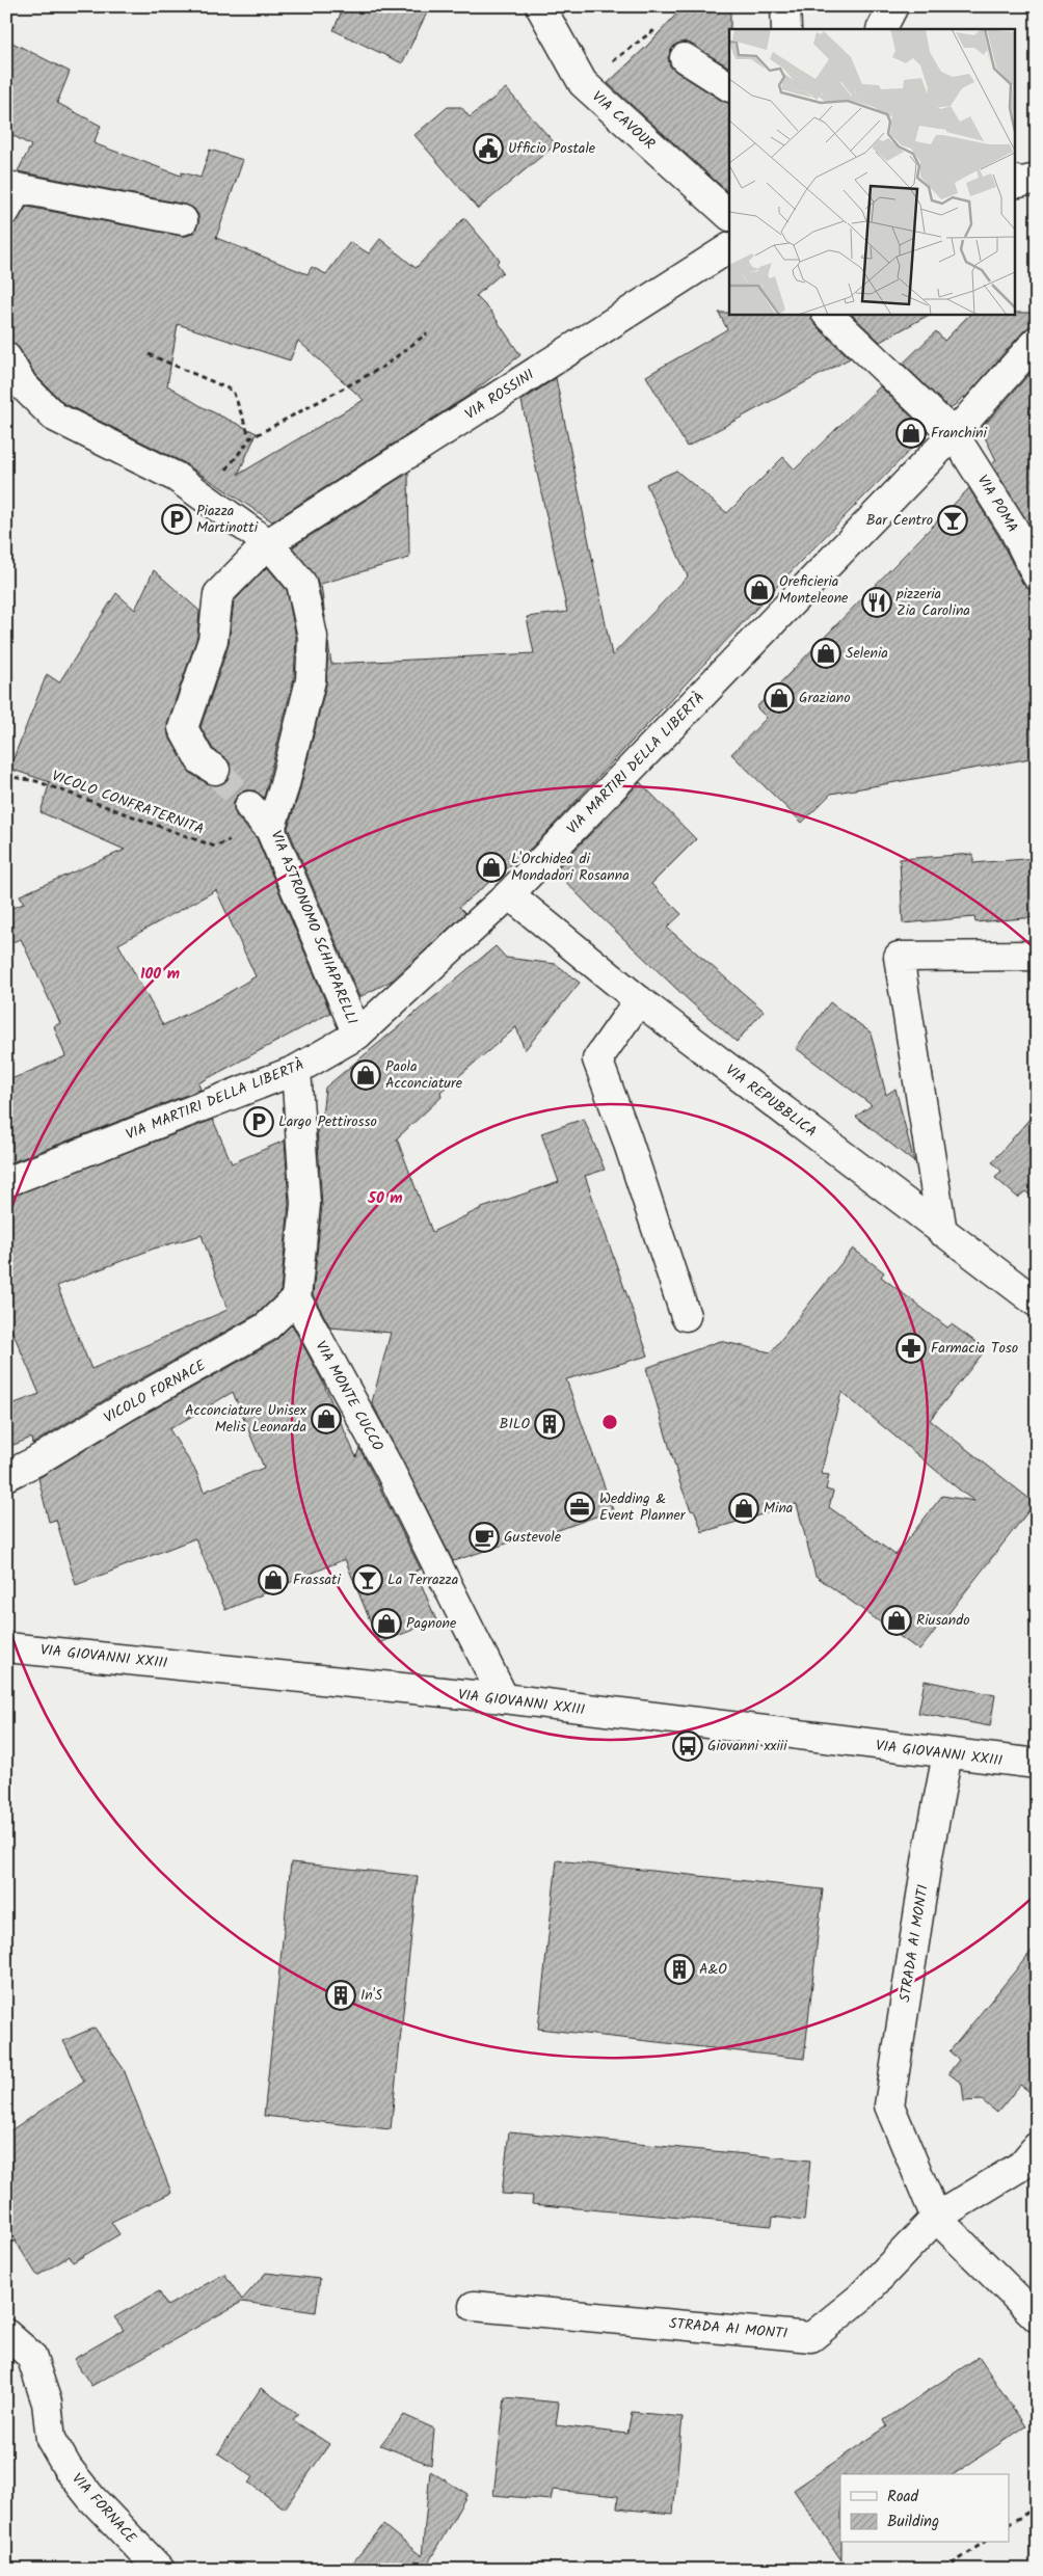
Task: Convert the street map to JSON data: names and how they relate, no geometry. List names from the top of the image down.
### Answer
{
  "streets": {
    "street": [
      "VIA CAVOUR",
      "VIA ROSSINI",
      "VIA POMA",
      "VIA MARTIRI DELLA LIBERTÀ",
      "VIA ASTRONOMO SCHIAPARELLI",
      "VIA REPUBBLICA",
      "VICOLO FORNACE",
      "VIA MONTE CUCCO",
      "VIA GIOVANNI XXIII",
      "STRADA AI MONTI",
      "VIA FORNACE"
    ],
    "path": ["VICOLO CONFRATERNITA"]
  },
  "crossings": [
    ["VIA ROSSINI", "VIA ASTRONOMO SCHIAPARELLI"],
    ["VIA POMA", "VIA MARTIRI DELLA LIBERTÀ"],
    ["VIA MARTIRI DELLA LIBERTÀ", "VIA ASTRONOMO SCHIAPARELLI"],
    ["VIA MARTIRI DELLA LIBERTÀ", "VIA REPUBBLICA"],
    ["VICOLO CONFRATERNITA", "VIA ASTRONOMO SCHIAPARELLI"],
    ["VICOLO FORNACE", "VIA MONTE CUCCO"],
    ["VIA MONTE CUCCO", "VIA GIOVANNI XXIII"],
    ["VIA GIOVANNI XXIII", "STRADA AI MONTI"]
  ],
  "places": {
    "public building": ["Ufficio Postale"],
    "shop": [
      "Franchini",
      "Oreficieria Monteleone",
      "Selenia",
      "Graziano",
      "L'Orchidea di Mondadori Rosanna",
      "Paola Acconciature",
      "Acconciature Unisex Melis Leonarda",
      "Mina",
      "Frassati",
      "Riusando",
      "Pagnone"
    ],
    "parking": ["Piazza Martinotti", "Largo Pettirosso"],
    "bar": ["Bar Centro", "La Terrazza"],
    "restaurant": ["pizzeria Zia Carolina"],
    "pharmacy": ["Farmacia Toso"],
    "building": ["BILO", "A&O", "In'S"],
    "office": ["Wedding & Event Planner"],
    "cafe": ["Gustevole"],
    "bus stop": ["Giovanni xxiii"]
  },
  "legend": ["Road", "Building"],
  "rings": ["100 m", "50 m"]
}
